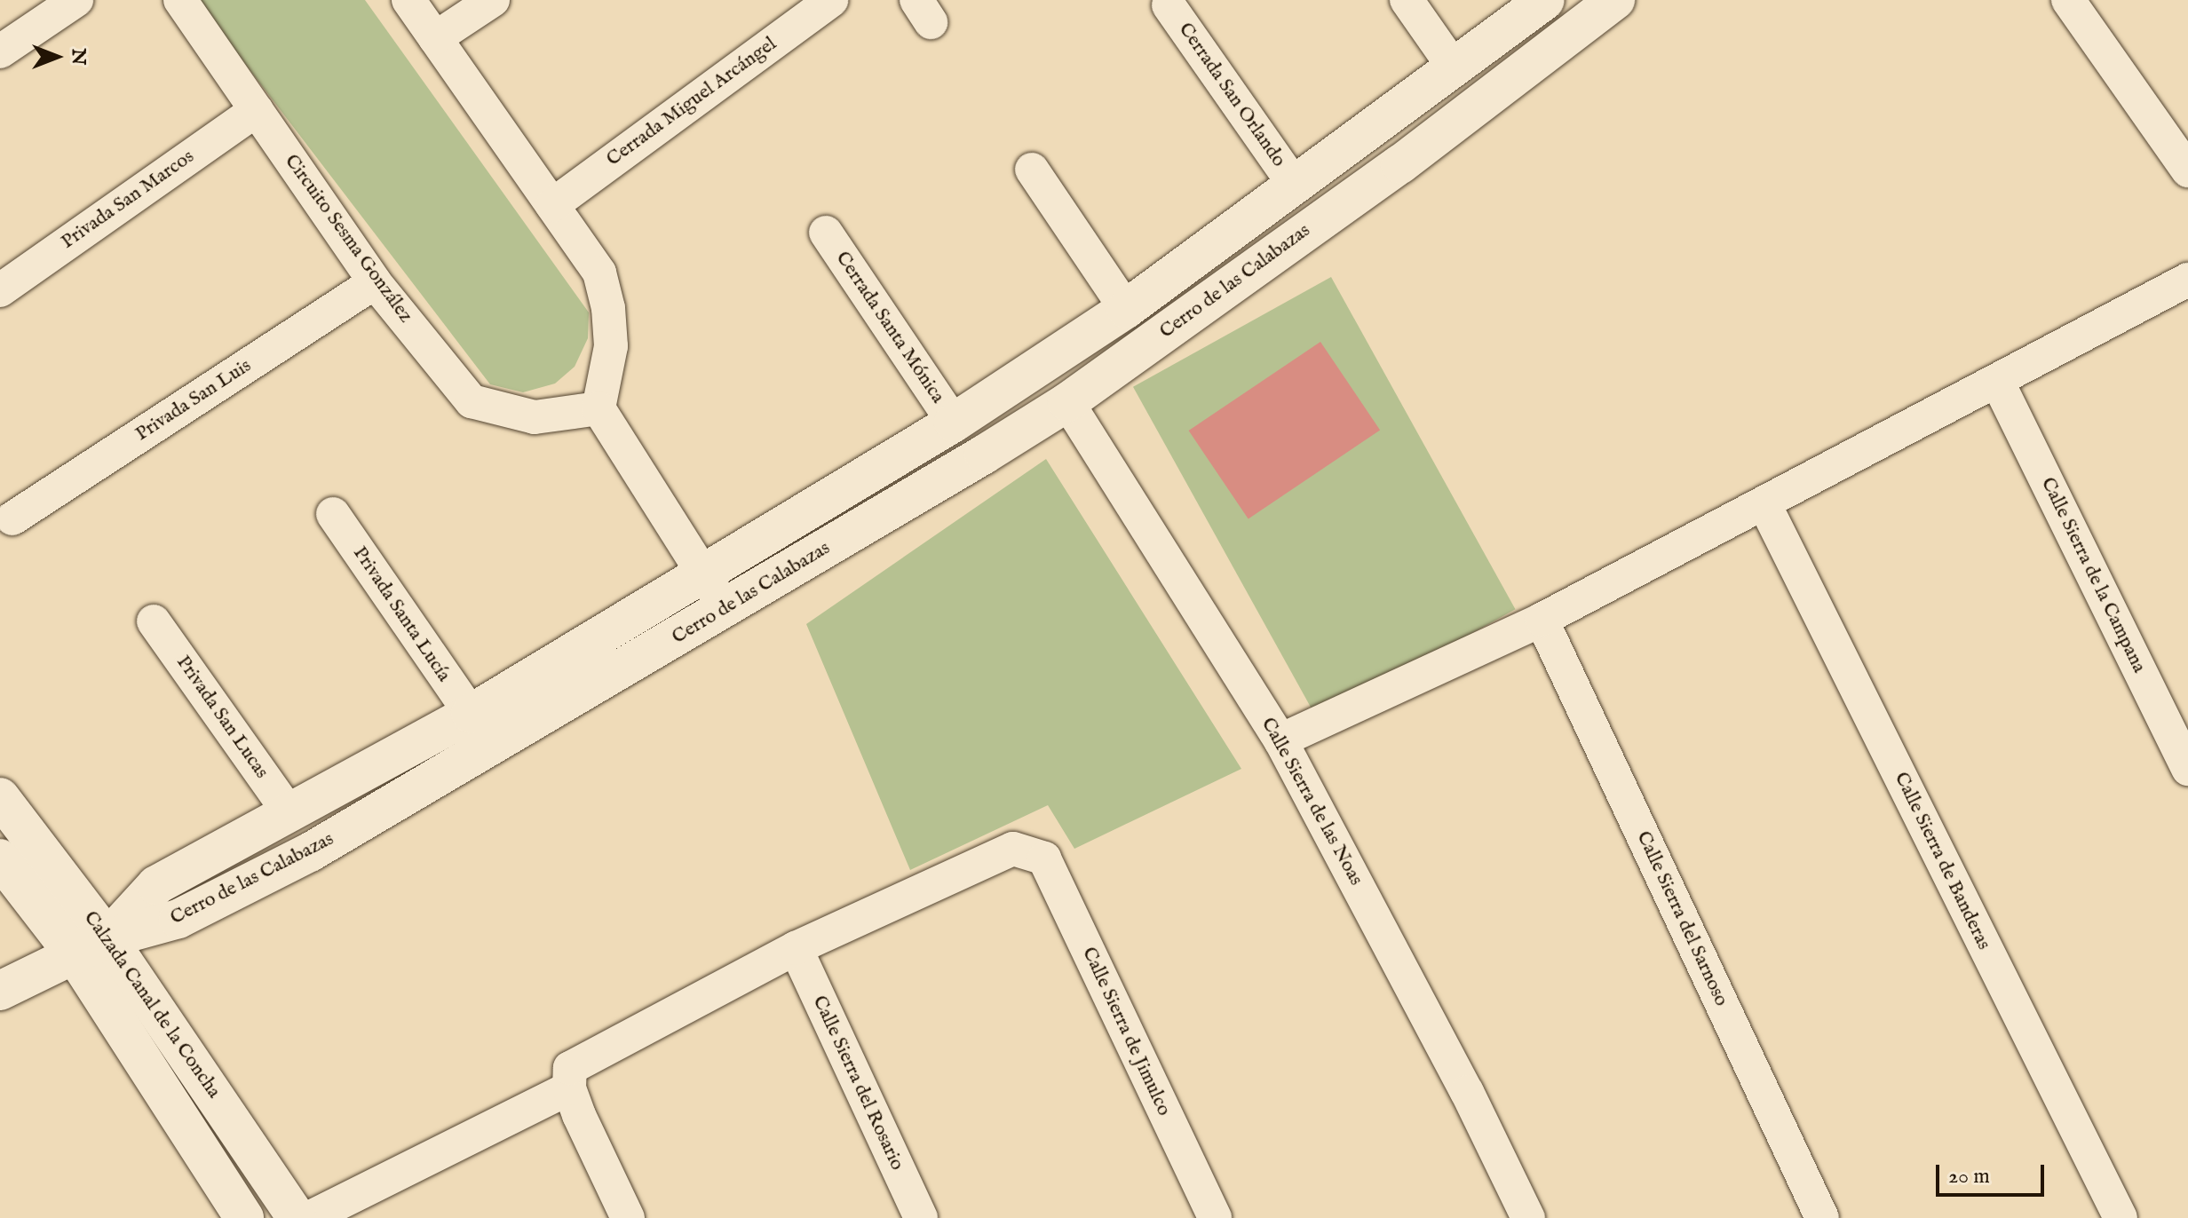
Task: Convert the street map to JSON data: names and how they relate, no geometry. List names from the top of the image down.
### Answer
{
  "streets": {
    "street": [
      "Cerrada San Orlando",
      "Cerrada Miguel Arcángel",
      "Privada San Marcos",
      "Circuito Sesma González",
      "Cerro de las Calabazas",
      "Cerrada Santa Mónica",
      "Privada San Luis",
      "Calle Sierra de la Campana",
      "Privada Santa Lucía",
      "Privada San Lucas",
      "Calle Sierra de las Noas",
      "Calle Sierra de Banderas",
      "Calle Sierra del Sarnoso",
      "Calzada Canal de la Concha",
      "Calle Sierra de Jimulco",
      "Calle Sierra del Rosario"
    ]
  },
  "crossings": [
    ["Cerrada San Orlando", "Cerro de las Calabazas"],
    ["Privada San Marcos", "Circuito Sesma González"],
    ["Circuito Sesma González", "Privada San Luis"],
    ["Cerro de las Calabazas", "Cerrada Santa Mónica"],
    ["Cerro de las Calabazas", "Privada Santa Lucía"],
    ["Cerro de las Calabazas", "Privada San Lucas"],
    ["Cerro de las Calabazas", "Calle Sierra de las Noas"],
    ["Cerro de las Calabazas", "Calzada Canal de la Concha"],
    ["Calle Sierra de Jimulco", "Calle Sierra del Rosario"]
  ],
  "scale_bar": "20 m",
  "north": "right"
}
